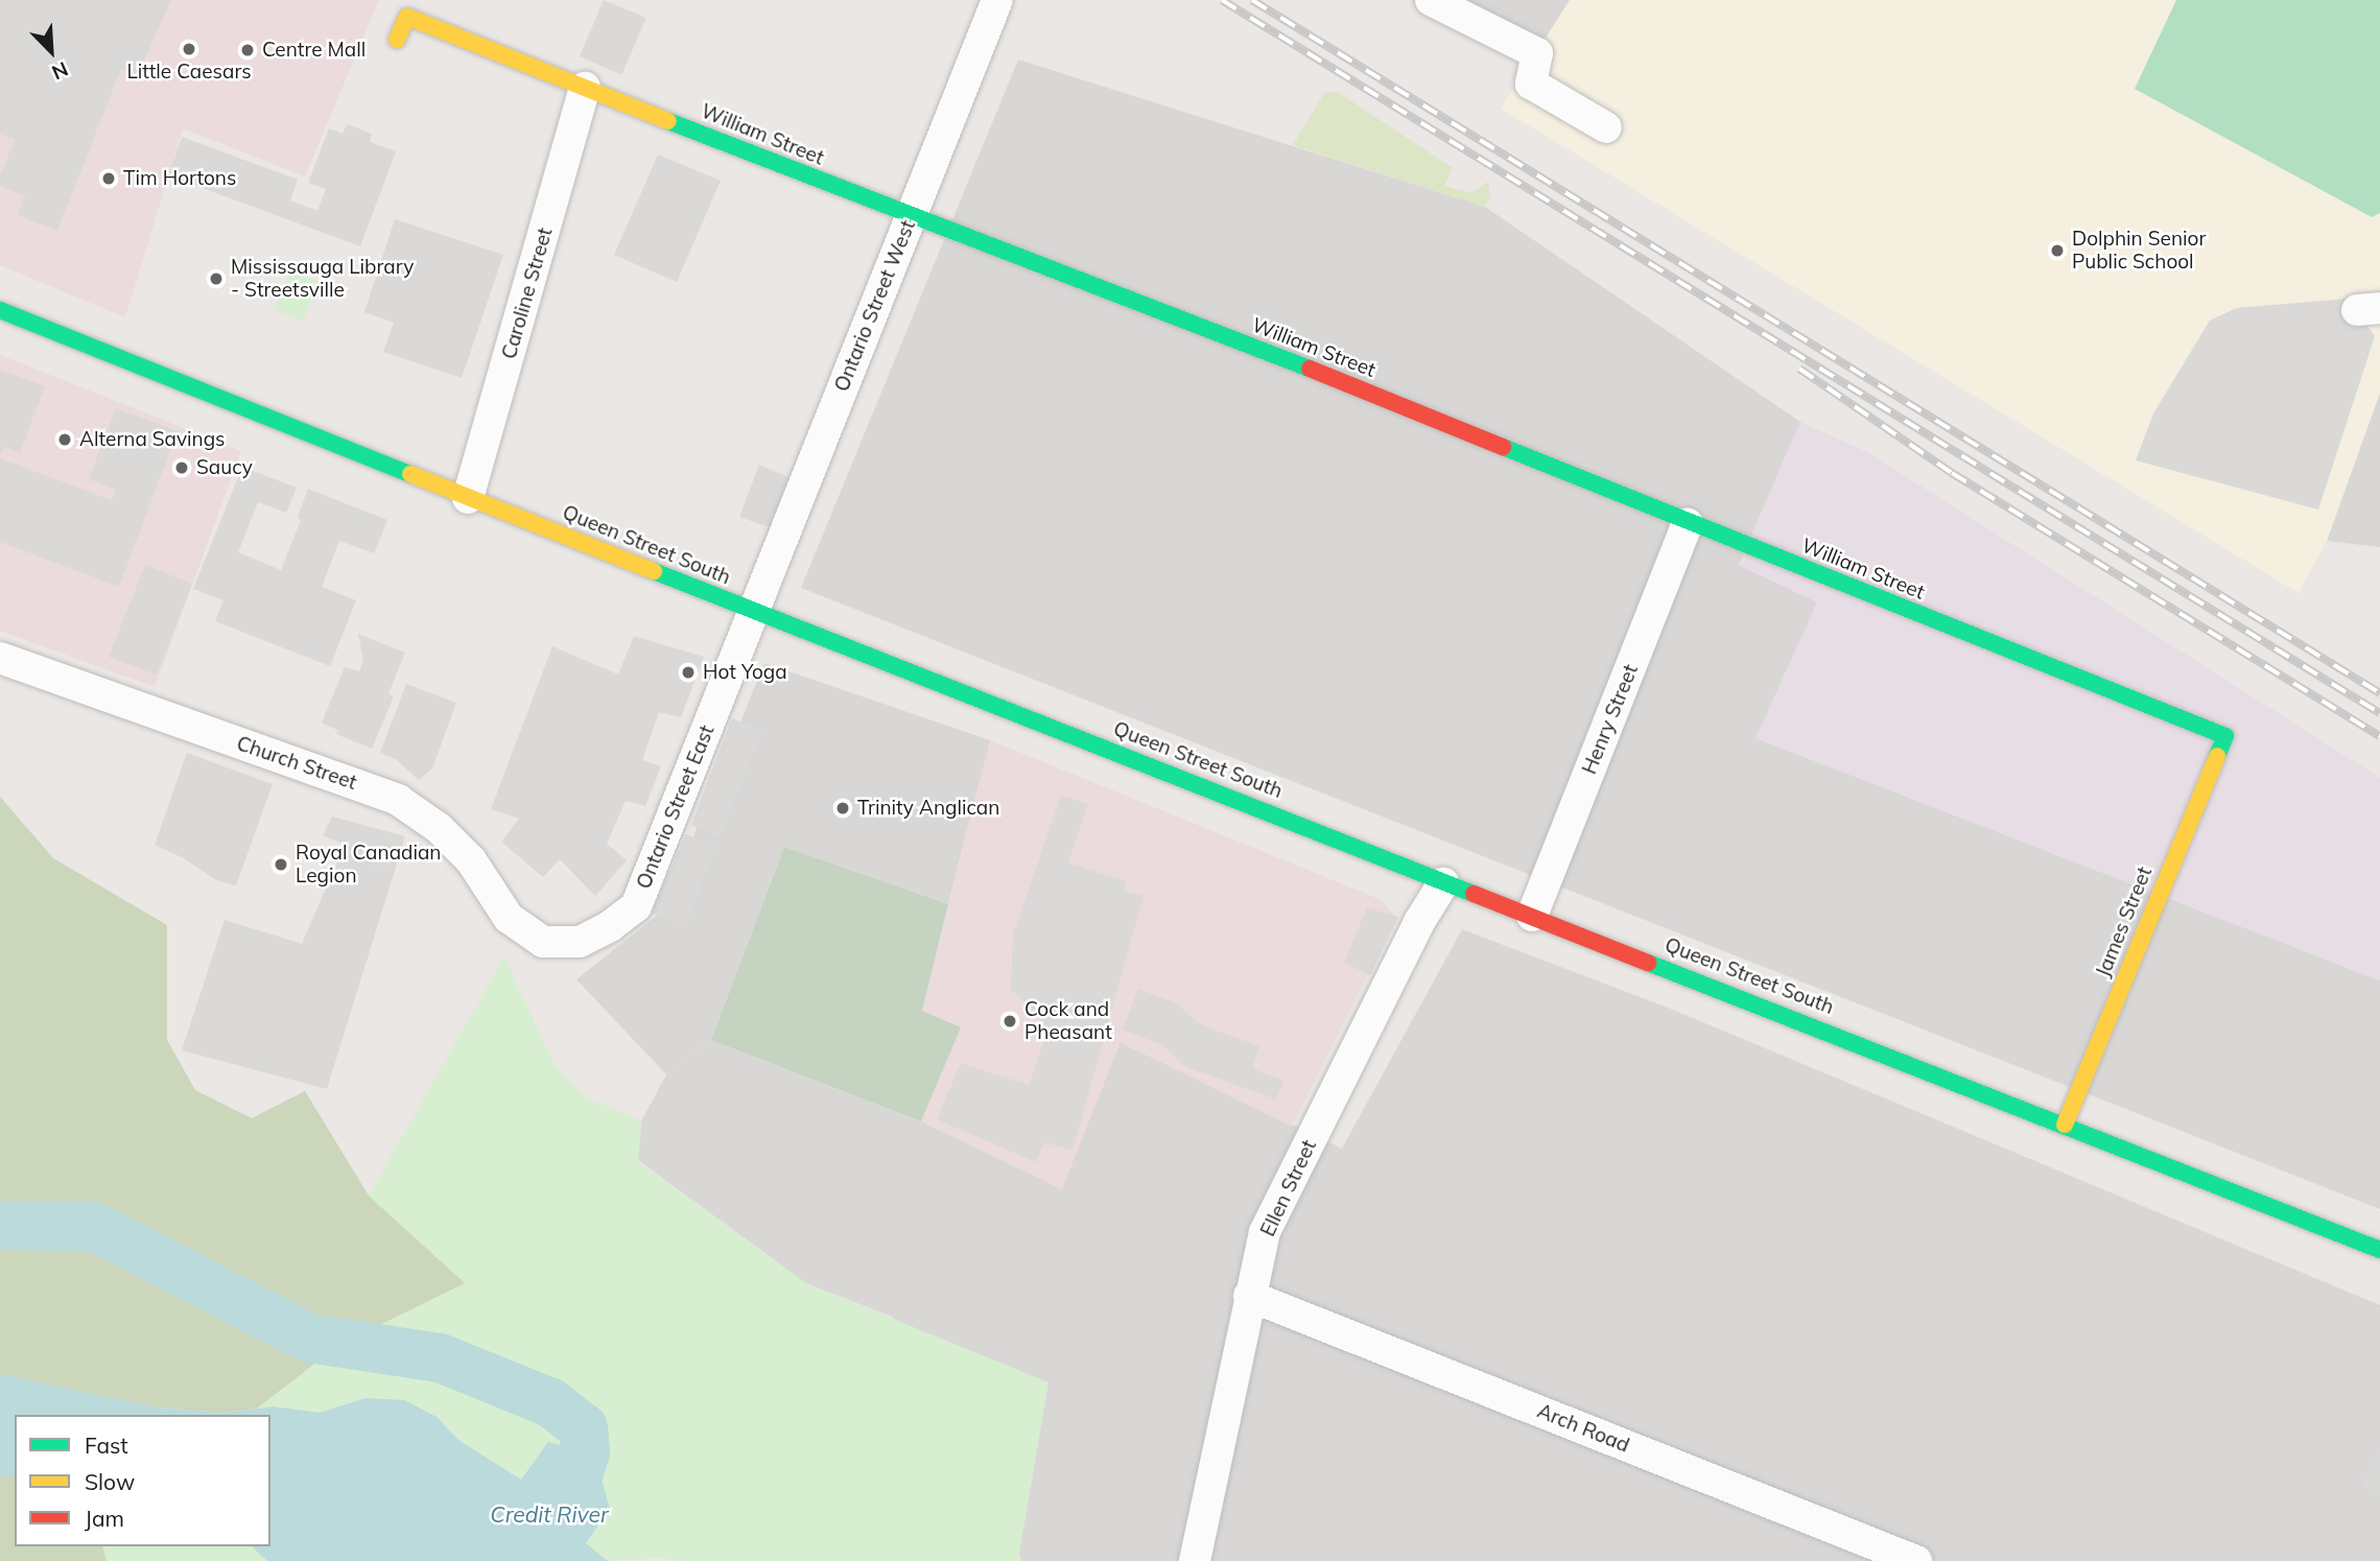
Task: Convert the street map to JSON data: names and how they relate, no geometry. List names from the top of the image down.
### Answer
{
  "streets": {
    "main road": ["William Street", "Queen Street South", "James Street"],
    "street": [
      "Caroline Street",
      "Ontario Street West",
      "Henry Street",
      "Church Street",
      "Ontario Street East",
      "Ellen Street",
      "Arch Road"
    ]
  },
  "crossings": [
    ["William Street", "Caroline Street"],
    ["William Street", "Ontario Street West"],
    ["William Street", "Henry Street"],
    ["William Street", "James Street"],
    ["Caroline Street", "Queen Street South"],
    ["Ontario Street West", "Queen Street South"],
    ["Ontario Street West", "Ontario Street East"],
    ["Queen Street South", "Henry Street"],
    ["Queen Street South", "Ontario Street East"],
    ["Queen Street South", "James Street"],
    ["Queen Street South", "Ellen Street"],
    ["Church Street", "Ontario Street East"],
    ["Ellen Street", "Arch Road"]
  ],
  "water": ["Credit River"],
  "places": [
    "Little Caesars",
    "Centre Mall",
    "Tim Hortons",
    "Dolphin Senior Public School",
    "Mississauga Library - Streetsville",
    "Alterna Savings",
    "Saucy",
    "Hot Yoga",
    "Trinity Anglican",
    "Royal Canadian Legion",
    "Cock and Pheasant"
  ],
  "legend": ["Fast", "Slow", "Jam"],
  "north": "bottom right"
}
